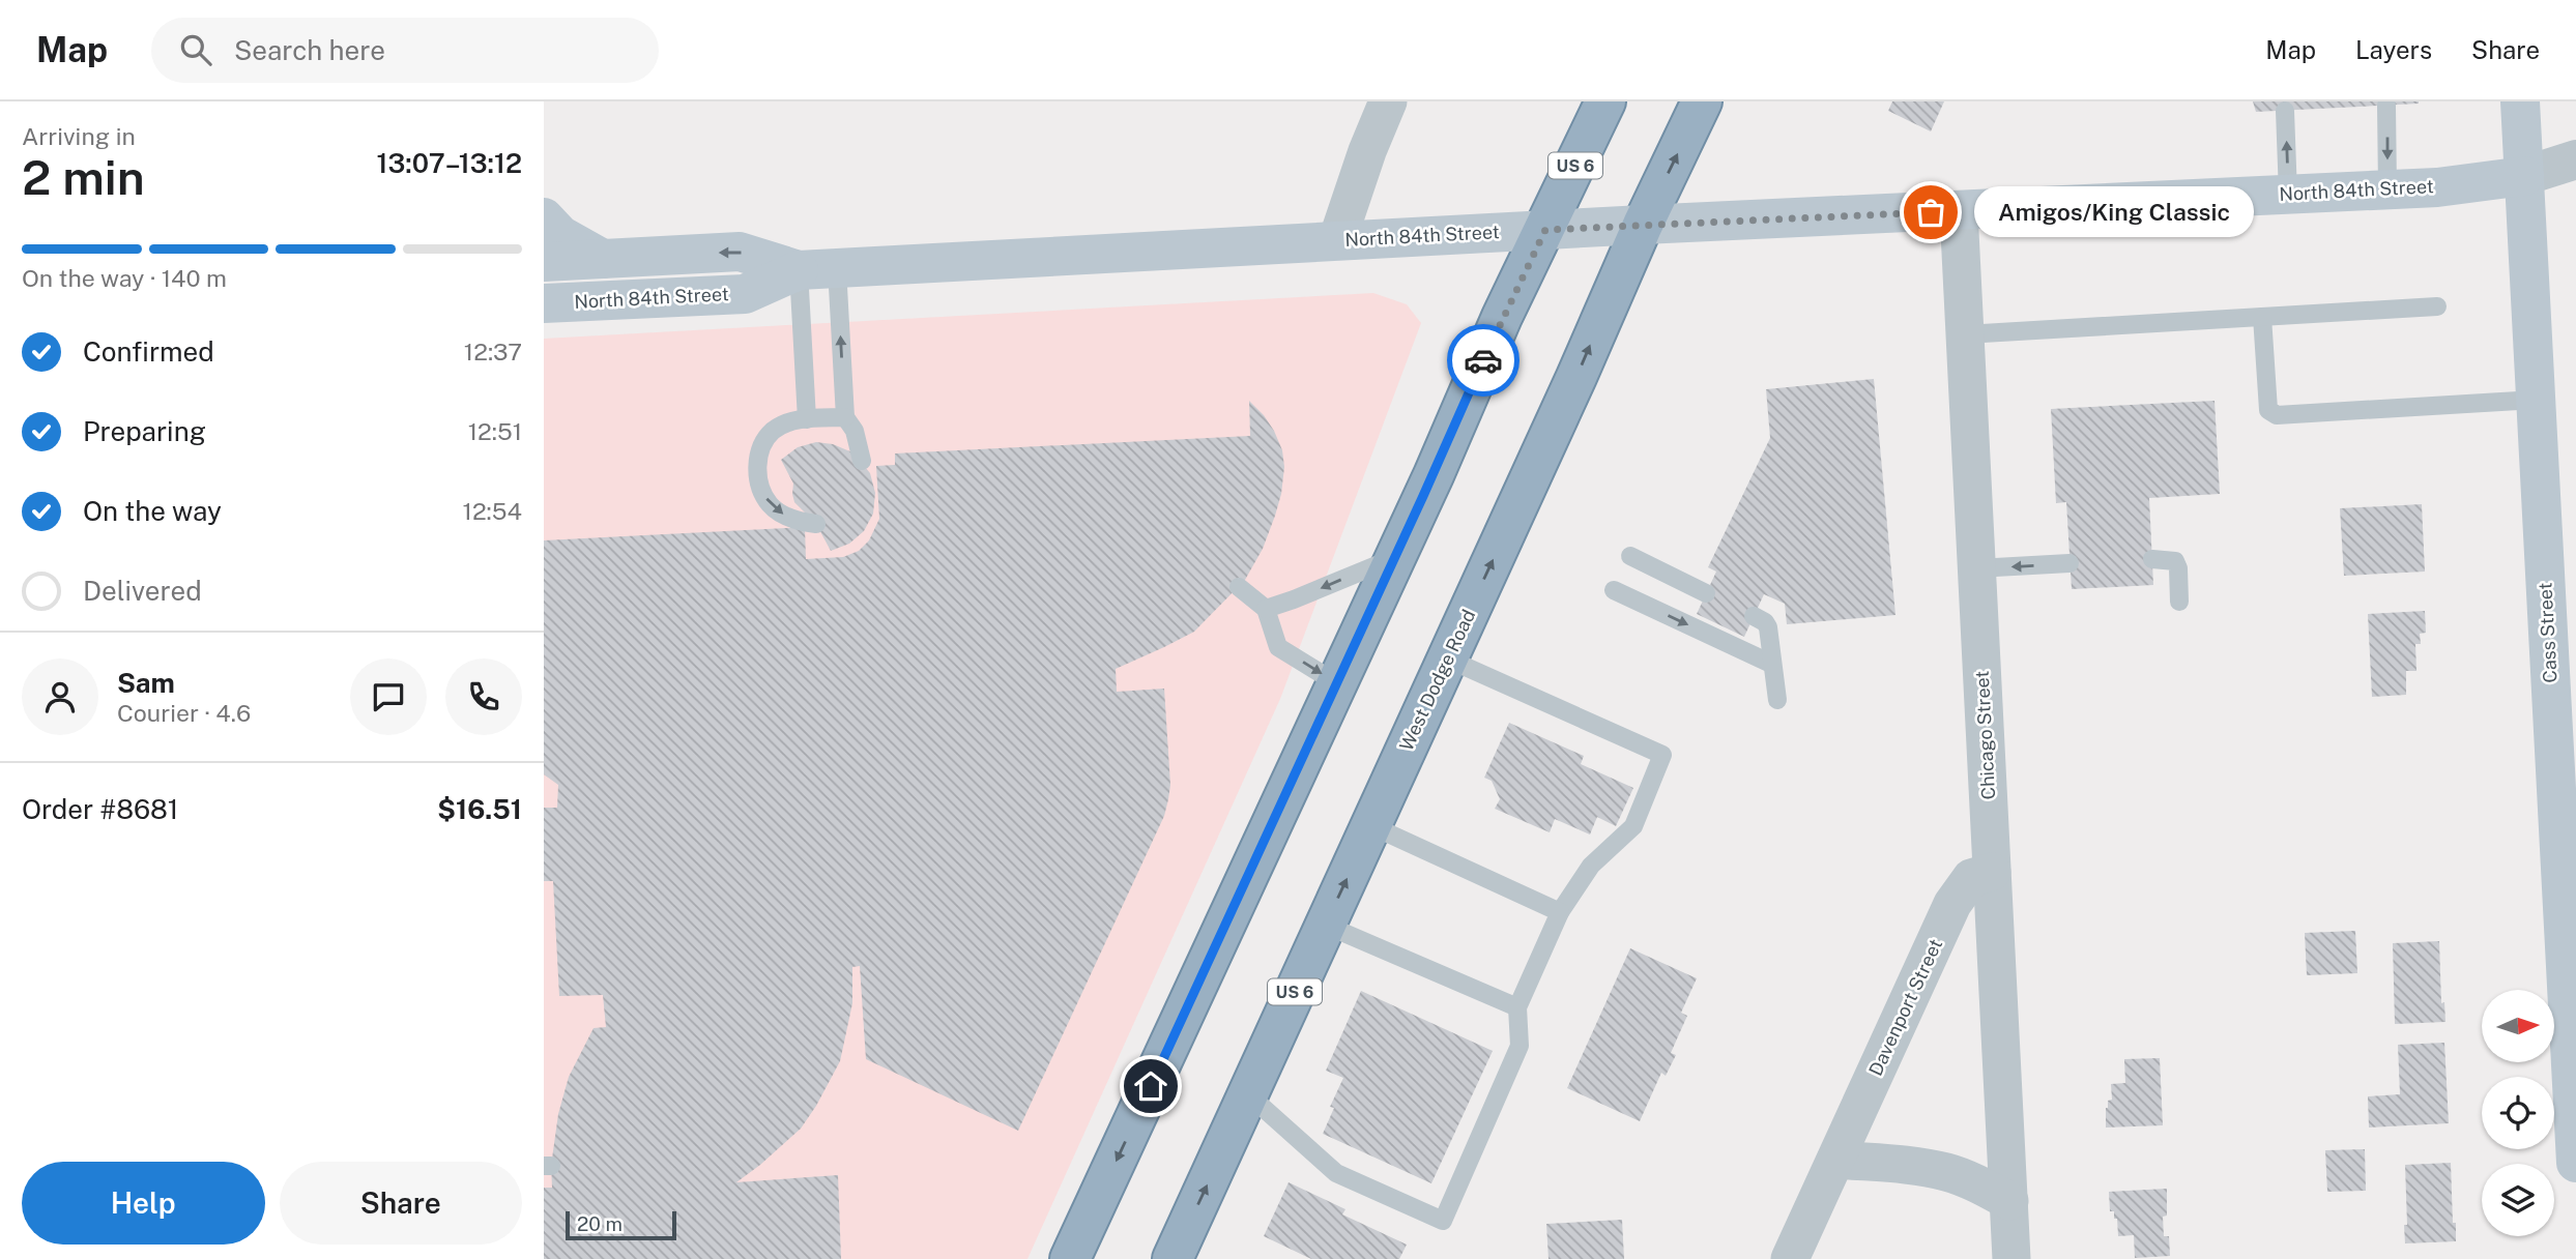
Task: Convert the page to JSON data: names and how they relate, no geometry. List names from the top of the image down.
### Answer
{
  "streets": {
    "highway": ["US 6", "West Dodge Road"],
    "main road": ["North 84th Street", "Cass Street"],
    "street": ["Chicago Street", "Davenport Street"]
  },
  "crossings": [
    ["US 6", "North 84th Street"],
    ["North 84th Street", "Cass Street"],
    ["North 84th Street", "West Dodge Road"],
    ["North 84th Street", "Chicago Street"],
    ["Chicago Street", "Davenport Street"]
  ],
  "places": ["Amigos/King Classic"],
  "scale_bar": "20 m",
  "north": "right",
  "page": {
    "header": "Map",
    "search": "Search here",
    "nav": ["Map", "Layers", "Share"],
    "heading": ["2 min", "Arriving in", "13:07–13:12"],
    "panel": [
      "Sam",
      "Courier · 4.6",
      "Order #8681",
      "$16.51"
    ],
    "bubble": "Amigos/King Classic",
    "bar": "On the way · 140 m",
    "list": [
      ["Confirmed", "12:37"],
      ["Preparing", "12:51"],
      ["On the way", "12:54"],
      "Delivered"
    ],
    "buttons": ["Help", "Share"],
    "scale": "20 m"
  }
}
